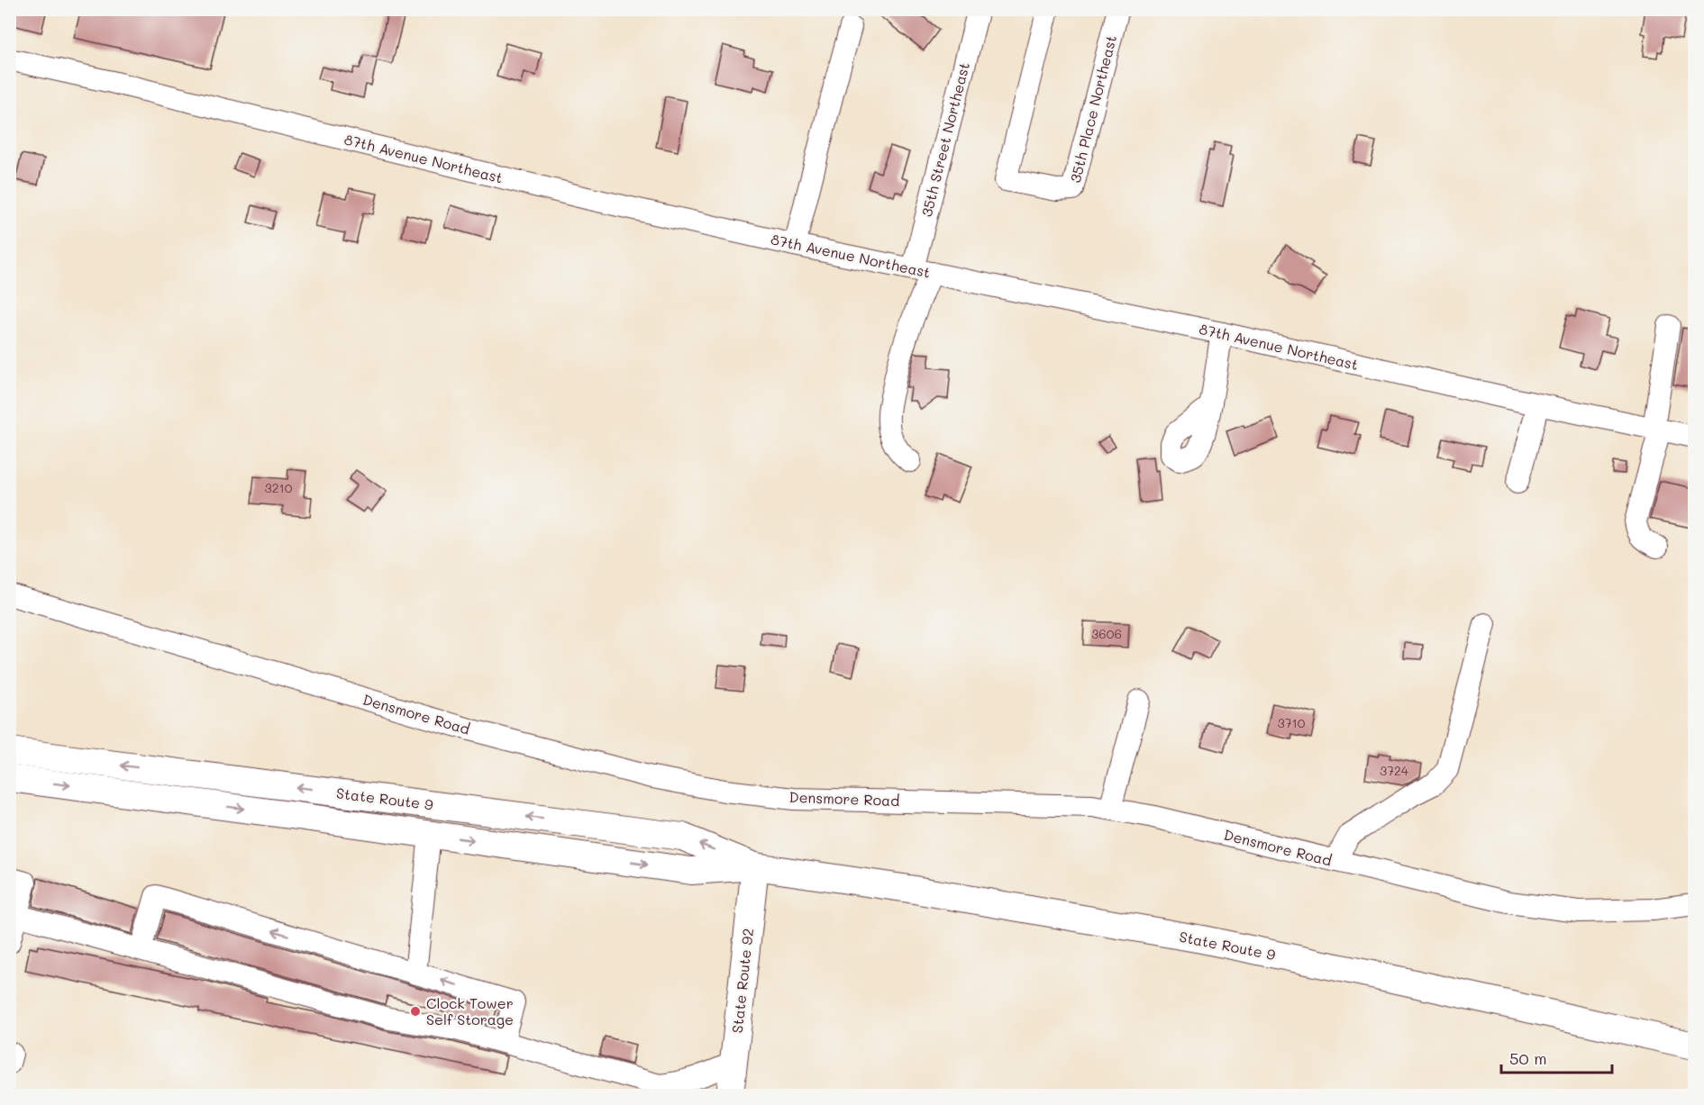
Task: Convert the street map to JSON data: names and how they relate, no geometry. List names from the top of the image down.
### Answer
{
  "streets": {
    "main road": ["State Route 9", "State Route 92"],
    "street": [
      "35th Place Northeast",
      "35th Street Northeast",
      "87th Avenue Northeast",
      "Densmore Road"
    ]
  },
  "crossings": [
    ["35th Street Northeast", "87th Avenue Northeast"],
    ["State Route 9", "State Route 92"]
  ],
  "places": ["Clock Tower Self Storage"],
  "house_numbers": [
    "3210",
    "3606",
    "3710",
    "3724"
  ],
  "scale_bar": "50 m"
}
